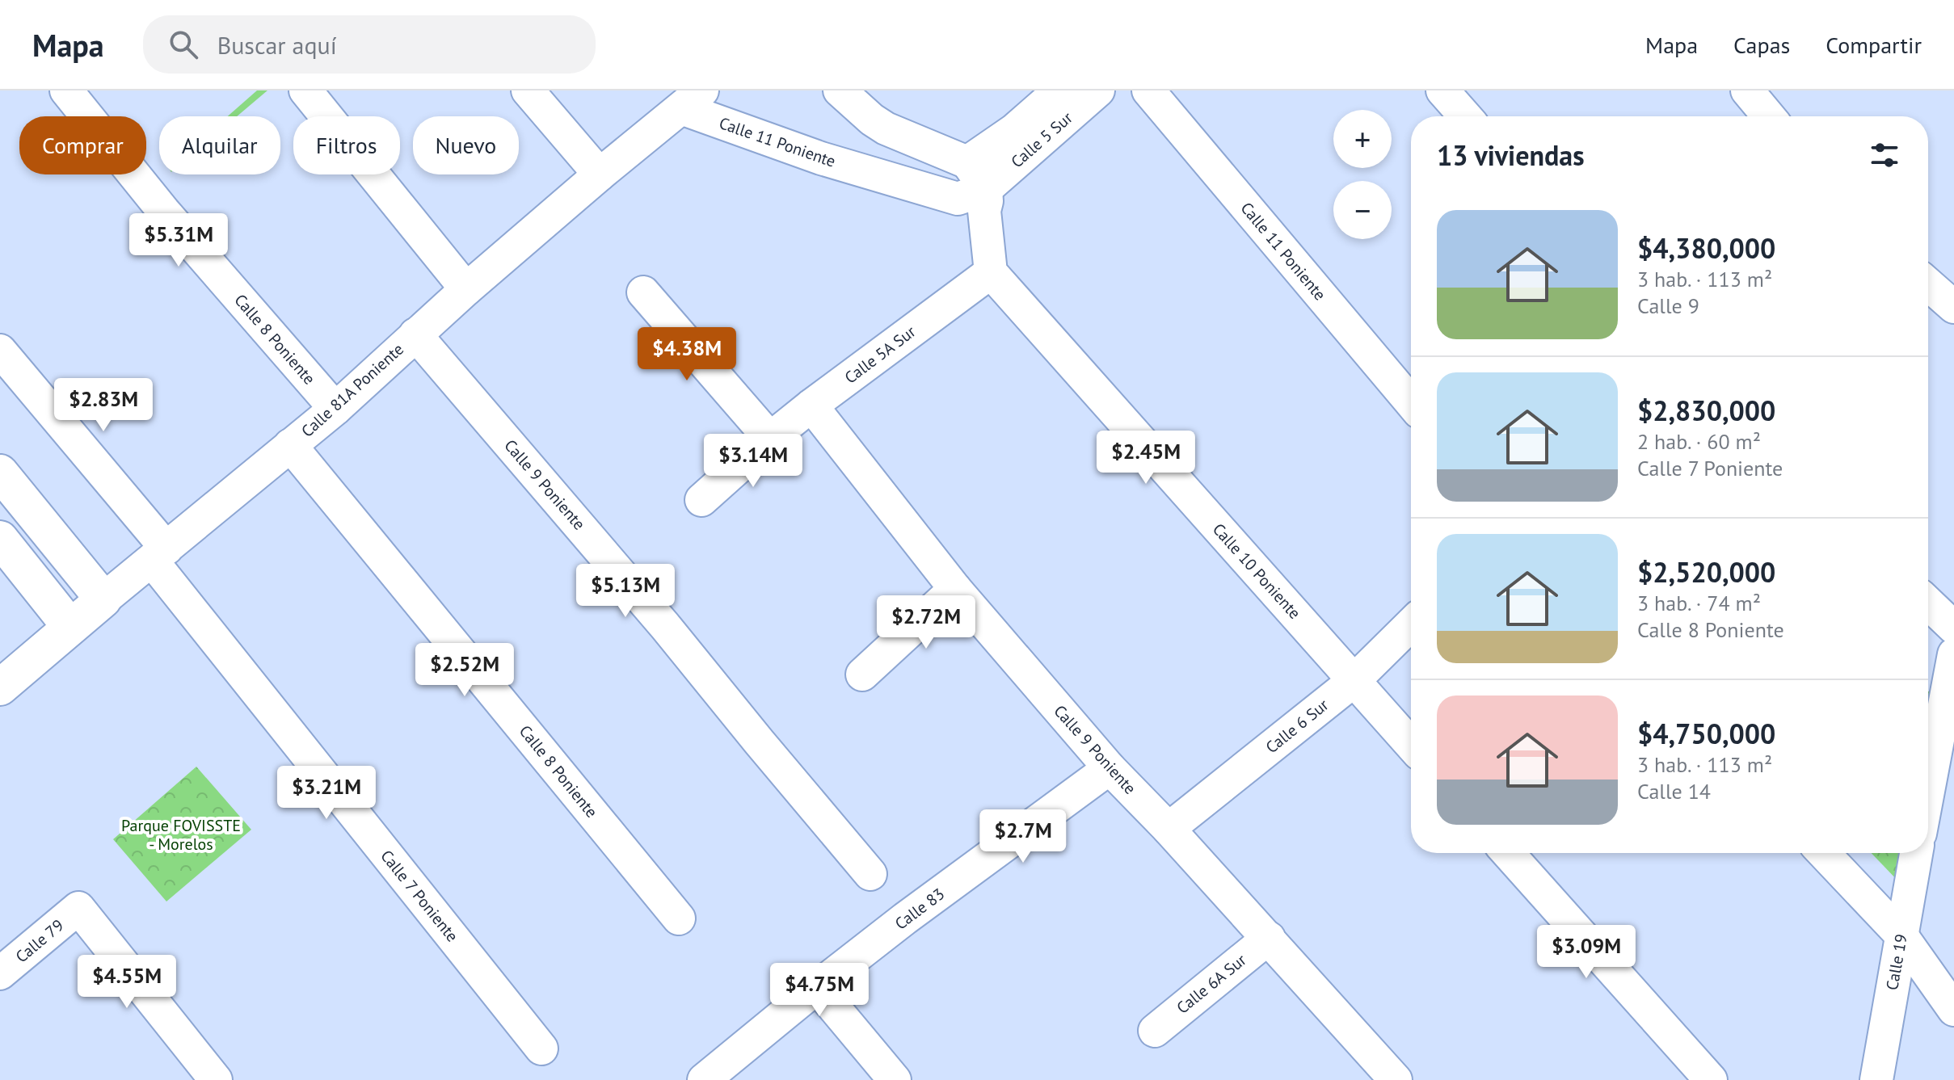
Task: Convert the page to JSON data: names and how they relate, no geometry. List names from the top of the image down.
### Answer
{
  "streets": {
    "main road": ["Calle 81A Poniente"],
    "street": [
      "Calle 5 Sur",
      "Calle 11 Poniente",
      "Calle 8 Poniente",
      "Calle 5A Sur",
      "Calle 9 Poniente",
      "Calle 10 Poniente",
      "Calle 6 Sur",
      "Calle 7 Poniente",
      "Calle 83",
      "Calle 79",
      "Calle 19",
      "Calle 6A Sur"
    ]
  },
  "crossings": [
    ["Calle 5 Sur", "Calle 11 Poniente"],
    ["Calle 11 Poniente", "Calle 81A Poniente"],
    ["Calle 8 Poniente", "Calle 81A Poniente"],
    ["Calle 5A Sur", "Calle 9 Poniente"],
    ["Calle 5A Sur", "Calle 10 Poniente"],
    ["Calle 81A Poniente", "Calle 9 Poniente"],
    ["Calle 81A Poniente", "Calle 7 Poniente"],
    ["Calle 9 Poniente", "Calle 6 Sur"],
    ["Calle 9 Poniente", "Calle 83"],
    ["Calle 9 Poniente", "Calle 6A Sur"],
    ["Calle 10 Poniente", "Calle 6 Sur"]
  ],
  "parks": ["Parque FOVISSTE - Morelos"],
  "page": {
    "header": "Mapa",
    "search": "Buscar aquí",
    "nav": ["Mapa", "Capas", "Compartir"],
    "map_buttons": ["+", "−"],
    "chip": [
      "Comprar",
      "Alquilar",
      "Filtros",
      "Nuevo"
    ],
    "heading": "13 viviendas",
    "list": [
      {
        "name": "$4,380,000",
        "note": "3 hab. · 113 m² · Calle 9"
      },
      {
        "name": "$2,830,000",
        "note": "2 hab. · 60 m² · Calle 7 Poniente"
      },
      {
        "name": "$2,520,000",
        "note": "3 hab. · 74 m² · Calle 8 Poniente"
      },
      {
        "name": "$4,750,000",
        "note": "3 hab. · 113 m² · Calle 14"
      }
    ],
    "price": [
      "$5.31M",
      "$4.38M",
      "$2.83M",
      "$2.45M",
      "$3.14M",
      "$5.13M",
      "$2.72M",
      "$2.52M",
      "$3.21M",
      "$2.7M",
      "$3.09M",
      "$4.55M",
      "$4.75M"
    ]
  }
}
